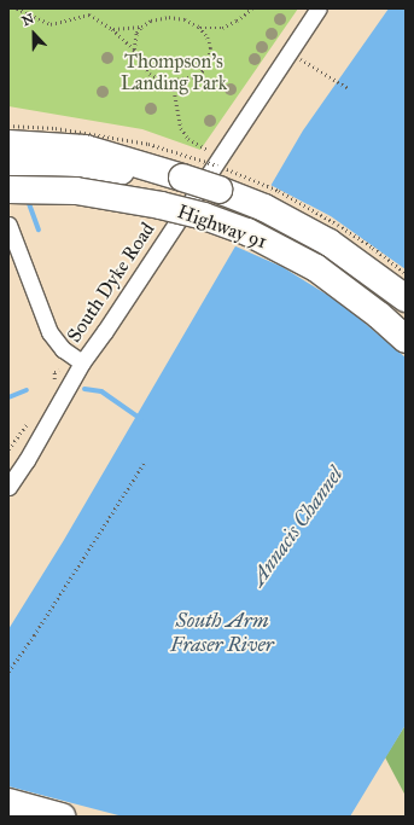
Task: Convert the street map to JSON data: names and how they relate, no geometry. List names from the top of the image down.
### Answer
{
  "streets": {
    "highway": ["Highway 91"],
    "street": ["South Dyke Road"]
  },
  "water": ["Annacis Channel", "South Arm Fraser River"],
  "parks": ["Thompson's Landing Park"],
  "north": "top"
}
